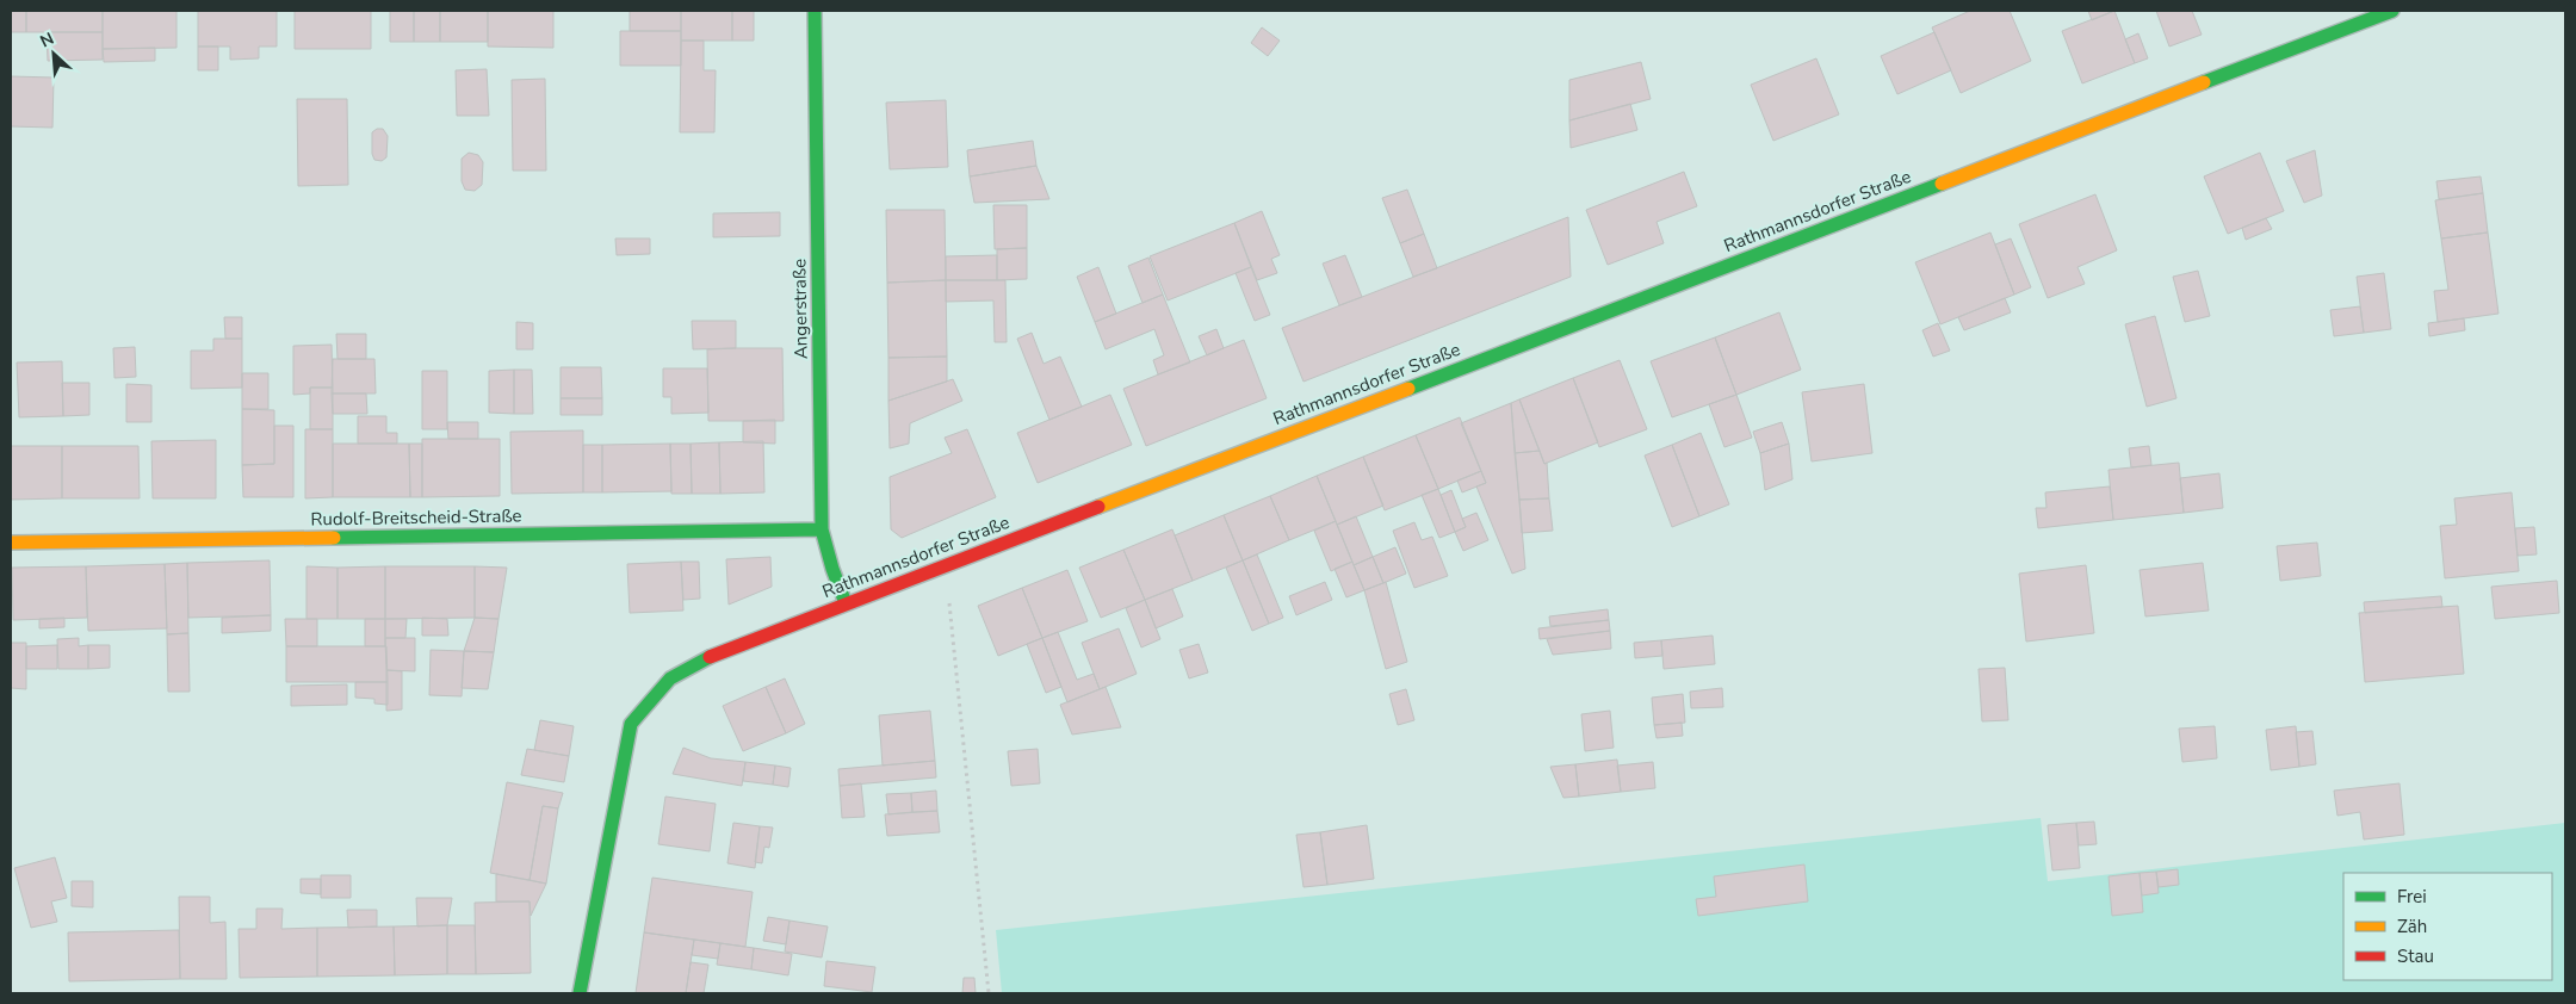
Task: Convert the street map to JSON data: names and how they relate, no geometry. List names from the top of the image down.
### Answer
{
  "streets": {
    "street": ["Rathmannsdorfer Straße", "Angerstraße", "Rudolf-Breitscheid-Straße"]
  },
  "crossings": [
    ["Rathmannsdorfer Straße", "Angerstraße"],
    ["Angerstraße", "Rudolf-Breitscheid-Straße"]
  ],
  "legend": ["Frei", "Zäh", "Stau"],
  "north": "top left"
}
